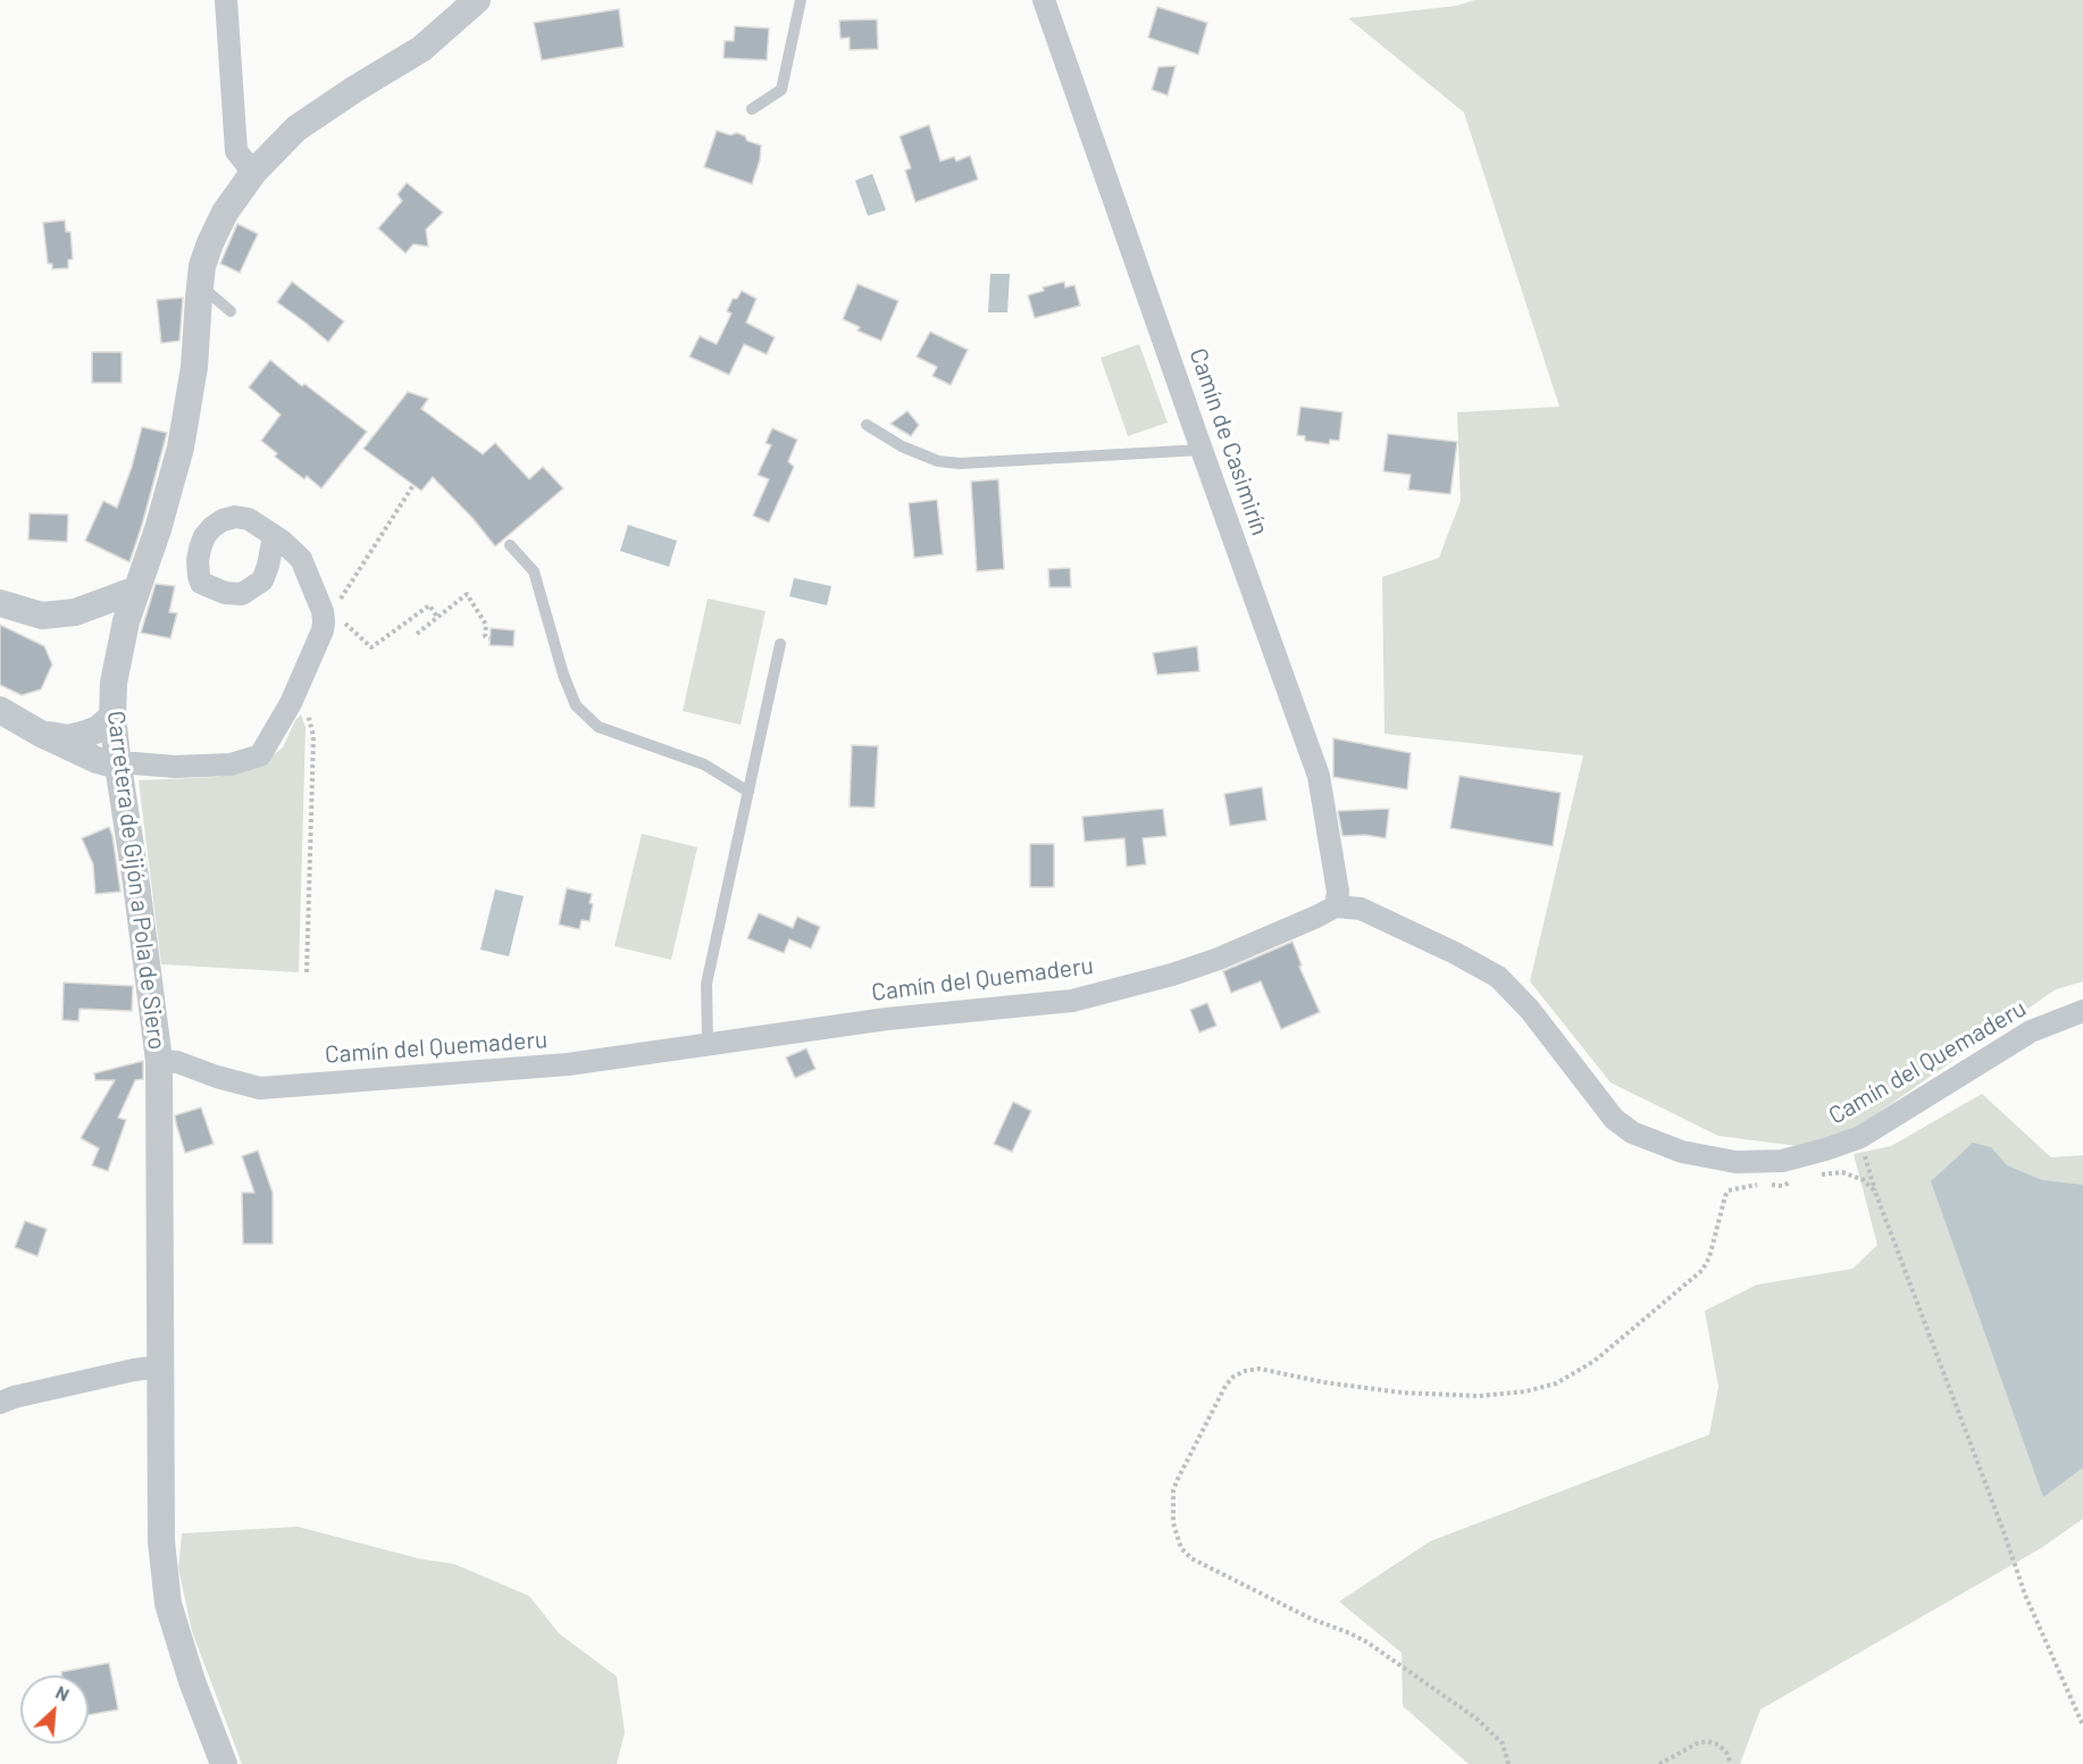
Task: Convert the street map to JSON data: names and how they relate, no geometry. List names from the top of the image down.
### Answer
{
  "streets": {
    "street": ["Camín de Casimirín", "Carretera de Gijón a Pola de Siero", "Camín del Quemaderu"]
  },
  "crossings": [
    ["Camín de Casimirín", "Camín del Quemaderu"],
    ["Carretera de Gijón a Pola de Siero", "Camín del Quemaderu"]
  ],
  "north": "top right"
}
